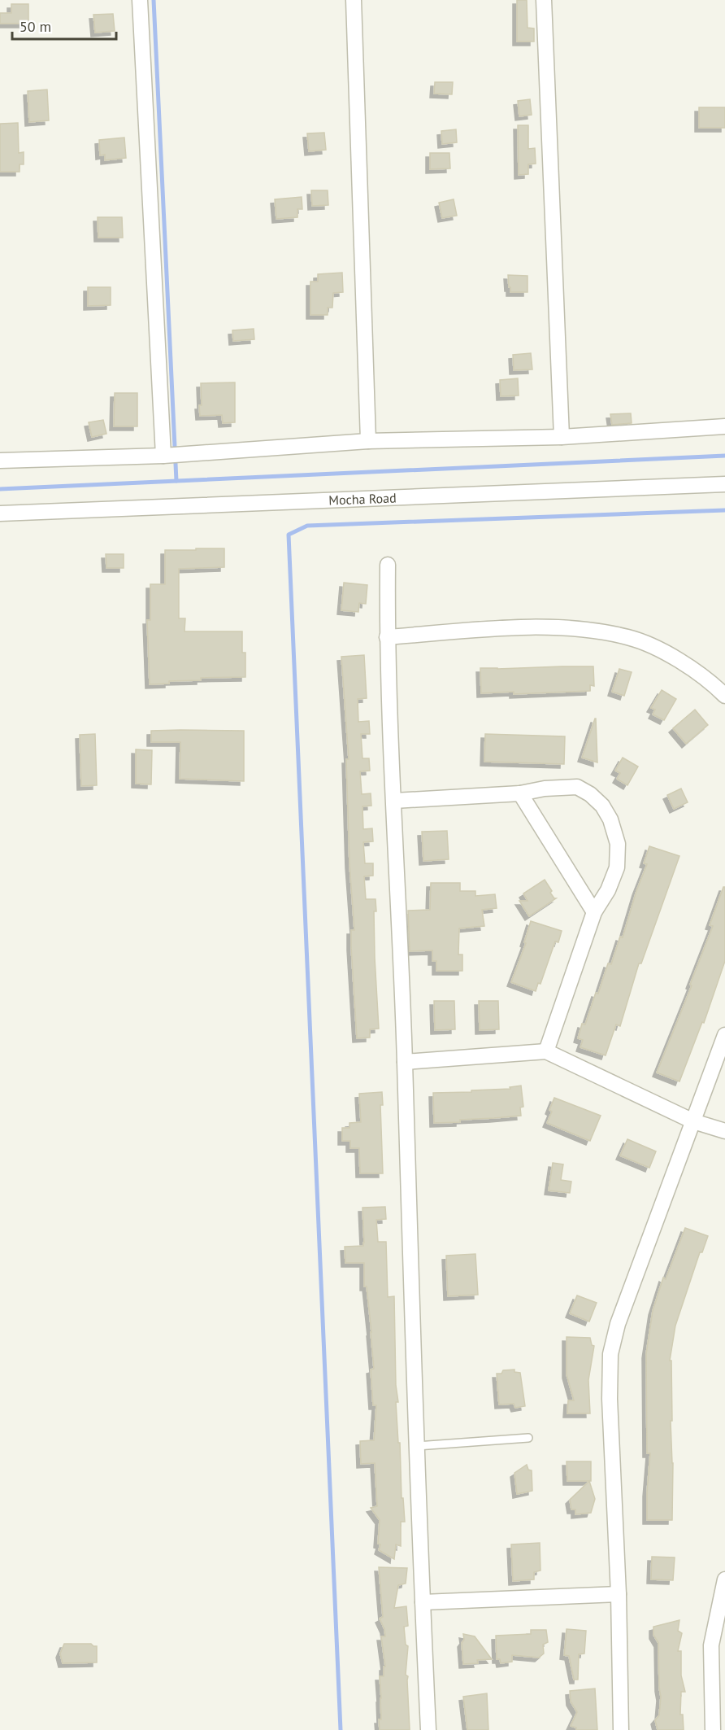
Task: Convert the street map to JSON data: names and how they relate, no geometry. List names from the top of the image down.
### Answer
{
  "streets": {
    "street": ["Mocha Road"]
  },
  "scale_bar": "50 m"
}
